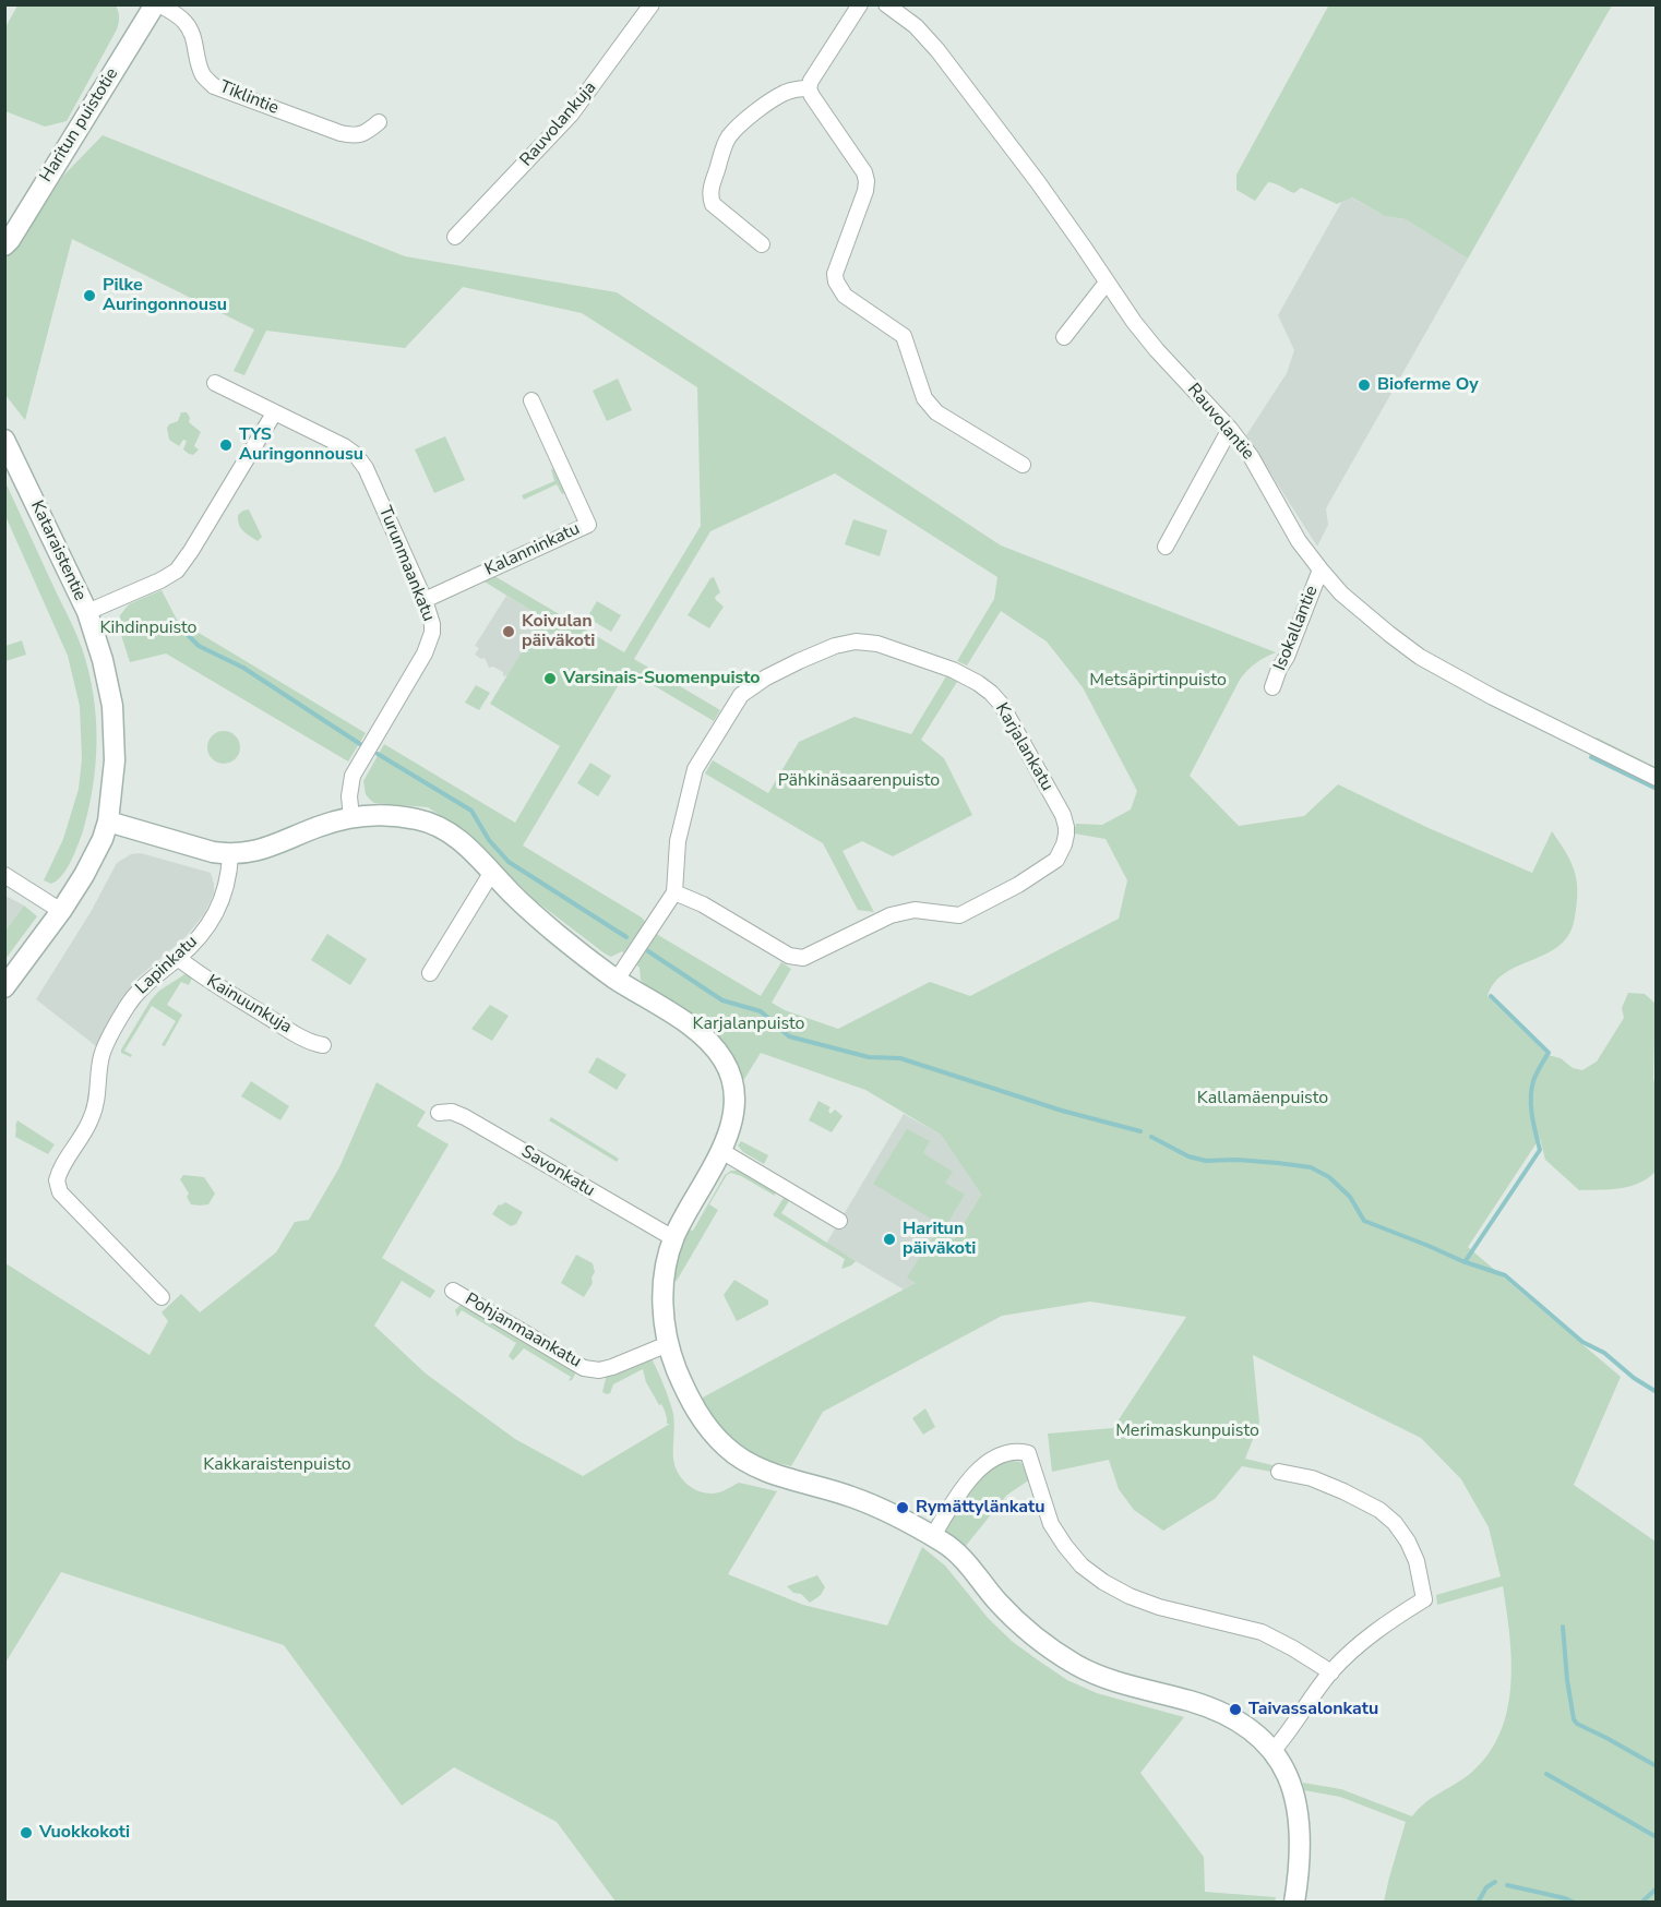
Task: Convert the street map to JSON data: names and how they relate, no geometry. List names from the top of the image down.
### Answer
{
  "streets": {
    "street": [
      "Tiklintie",
      "Rauvolankuja",
      "Haritun puistotie",
      "Rauvolantie",
      "Kalanninkatu",
      "Kataraistentie",
      "Turunmaankatu",
      "Isokallantie",
      "Karjalankatu",
      "Lapinkatu",
      "Kainuunkuja",
      "Savonkatu",
      "Pohjanmaankatu"
    ]
  },
  "crossings": [
    ["Tiklintie", "Haritun puistotie"],
    ["Rauvolantie", "Isokallantie"],
    ["Kalanninkatu", "Turunmaankatu"],
    ["Lapinkatu", "Kainuunkuja"]
  ],
  "parks": [
    "Kihdinpuisto",
    "Metsäpirtinpuisto",
    "Pähkinäsaarenpuisto",
    "Karjalanpuisto",
    "Kallamäenpuisto",
    "Merimaskunpuisto",
    "Kakkaraistenpuisto"
  ],
  "places": [
    "Pilke Auringonnousu",
    "Bioferme Oy",
    "TYS Auringonnousu",
    "Koivulan päiväkoti",
    "Varsinais-Suomenpuisto",
    "Haritun päiväkoti",
    "Rymättylänkatu",
    "Taivassalonkatu",
    "Vuokkokoti"
  ]
}
